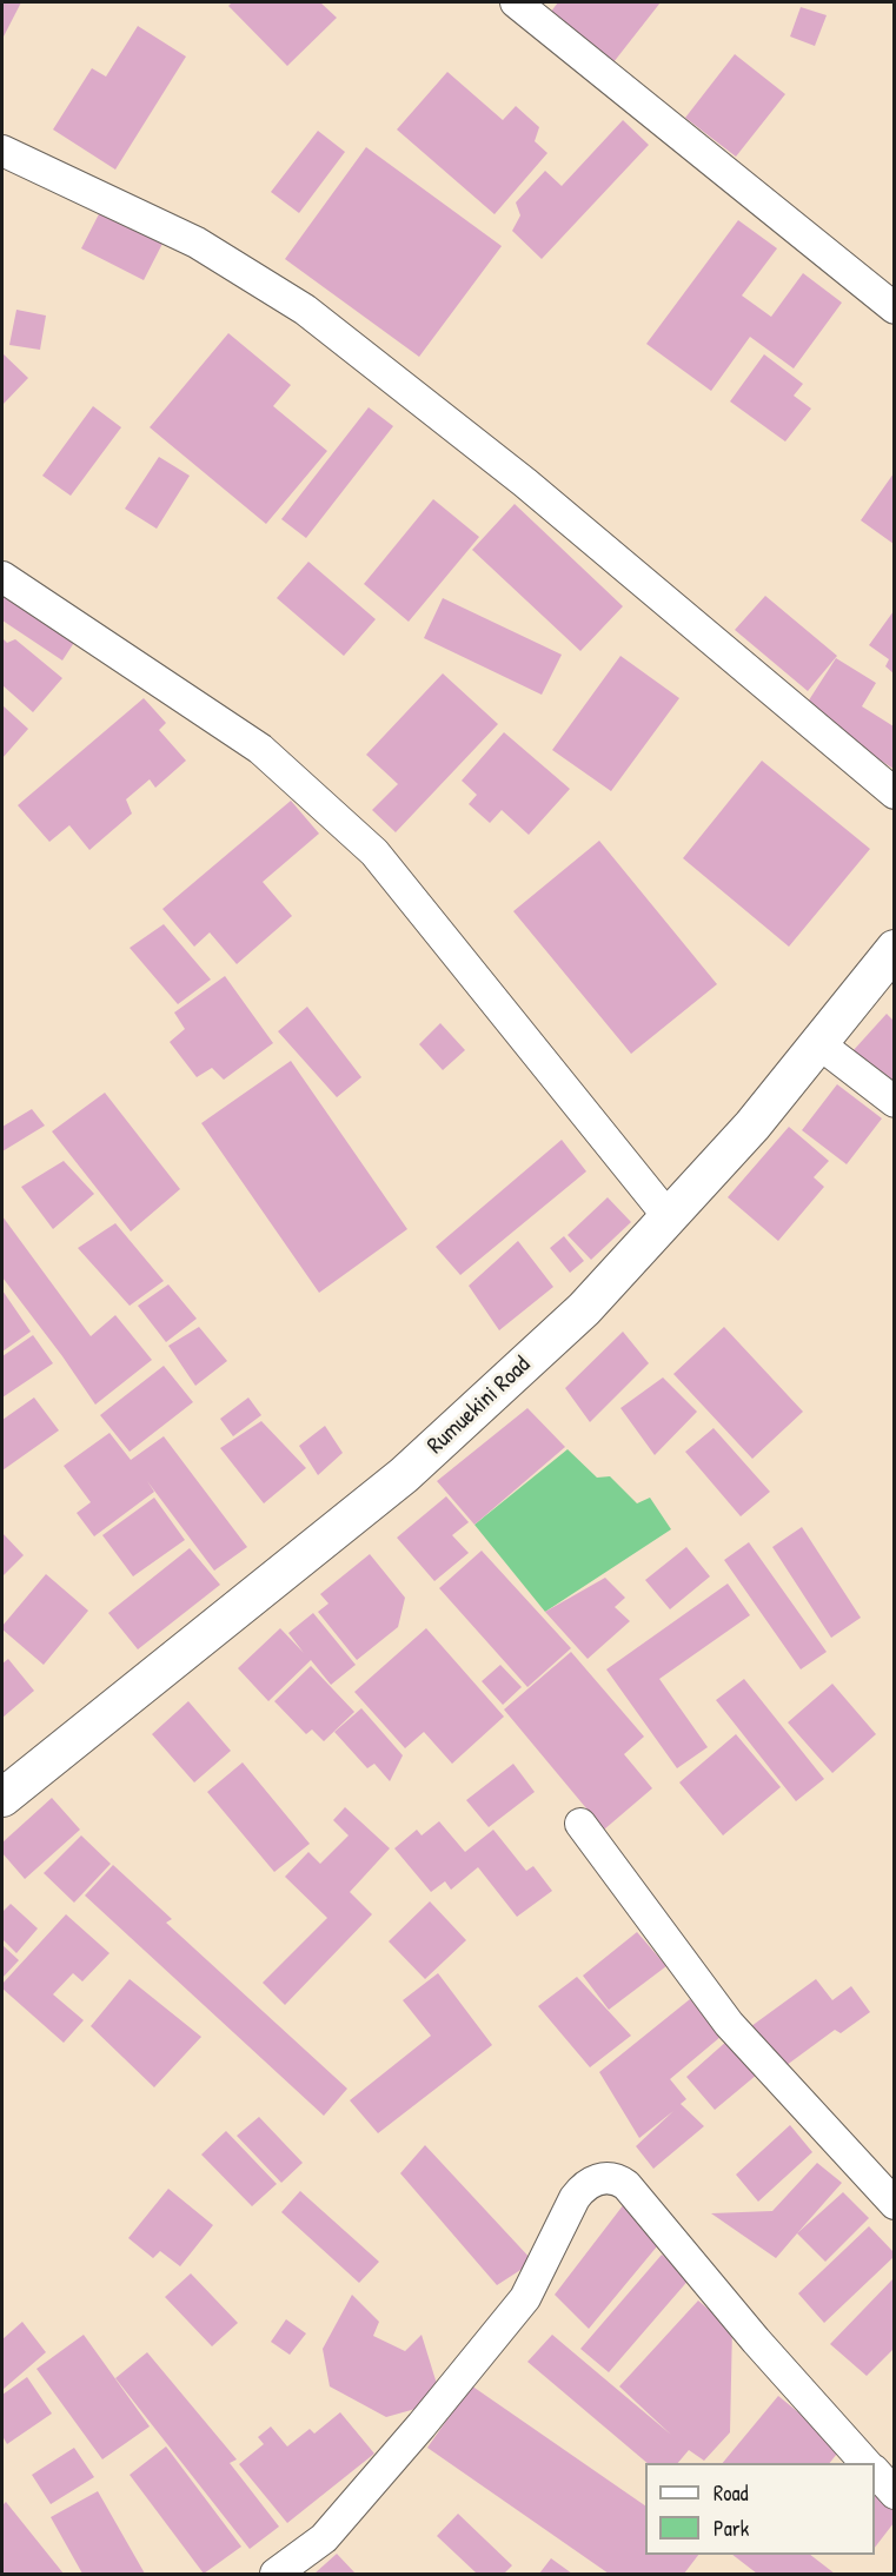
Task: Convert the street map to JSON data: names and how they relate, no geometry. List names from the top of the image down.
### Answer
{
  "streets": {
    "street": ["Rumuekini Road"]
  },
  "legend": ["Road", "Park"]
}
